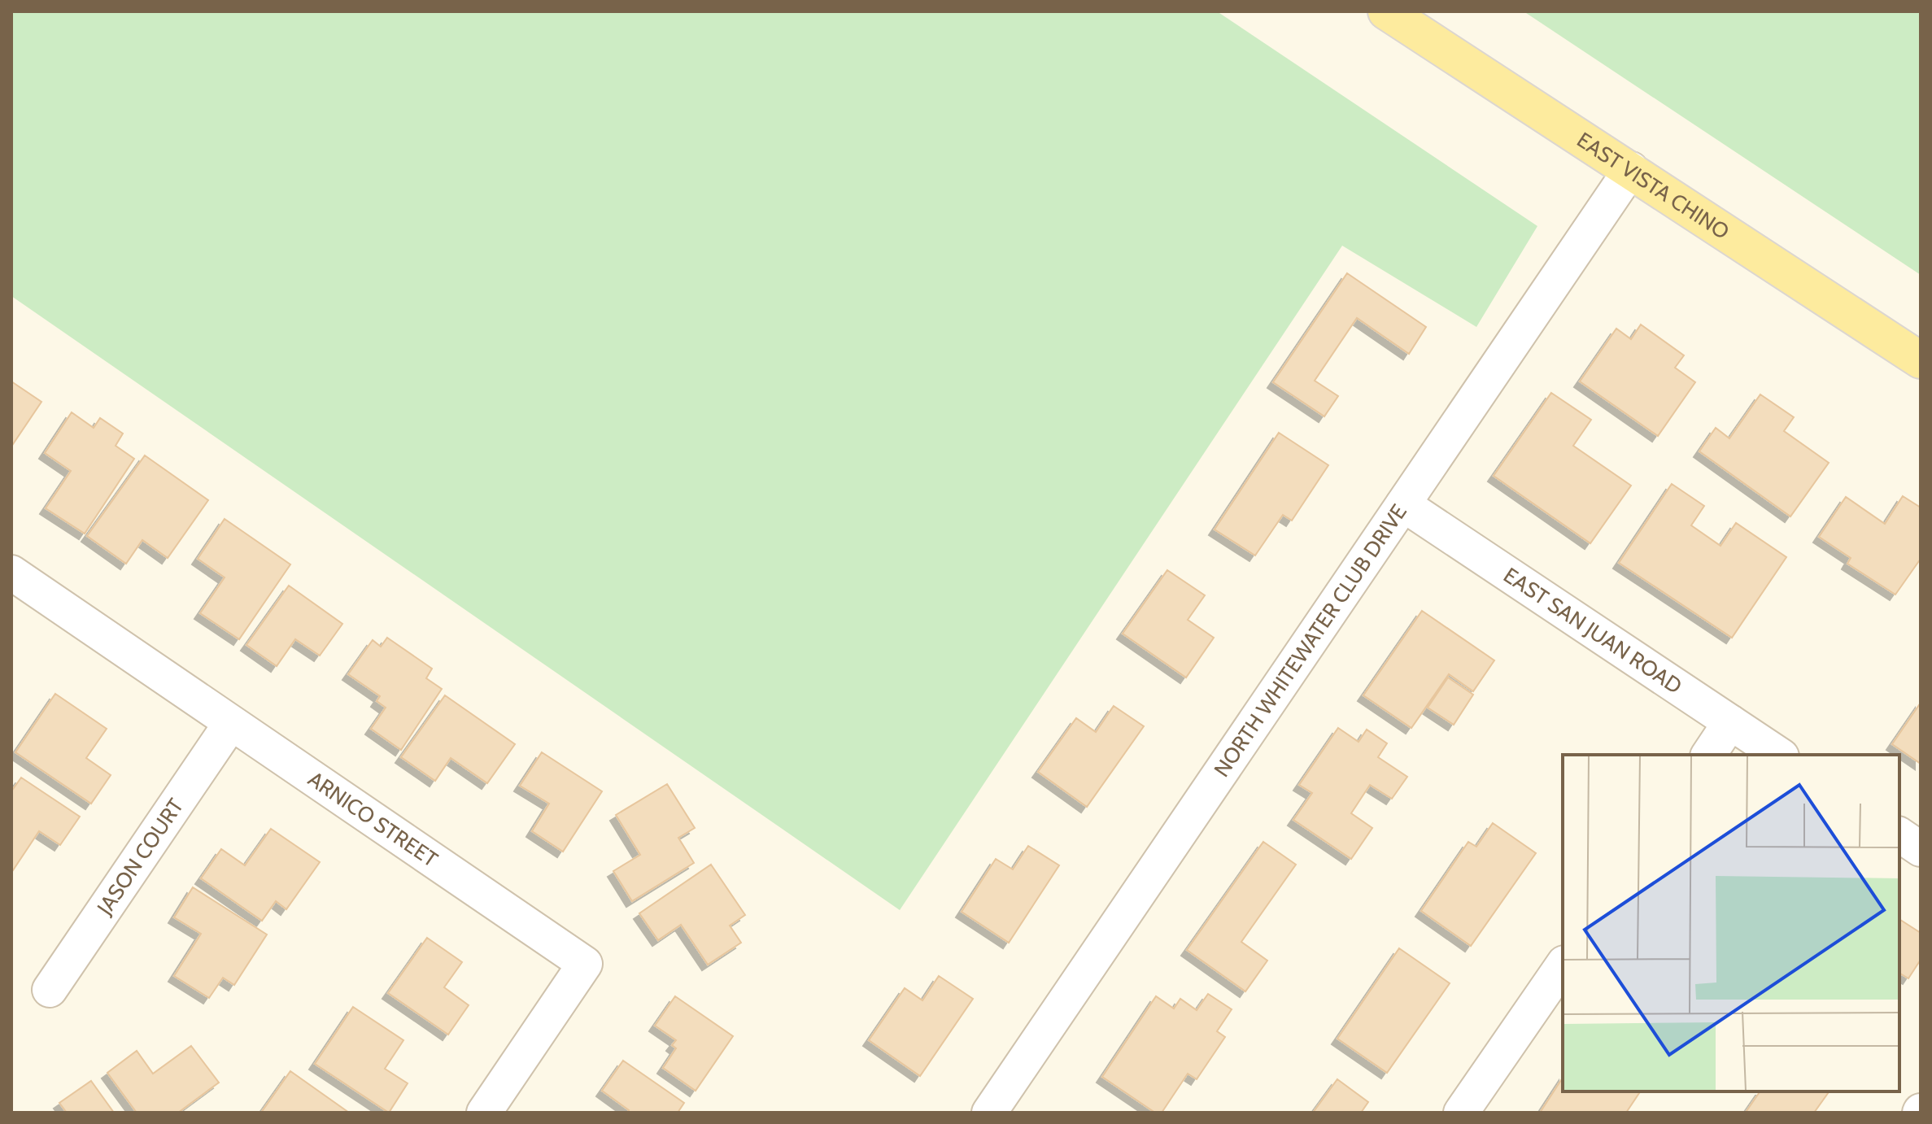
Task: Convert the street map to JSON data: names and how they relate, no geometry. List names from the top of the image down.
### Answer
{
  "streets": {
    "main road": ["EAST VISTA CHINO"],
    "street": [
      "EAST SAN JUAN ROAD",
      "NORTH WHITEWATER CLUB DRIVE",
      "ARNICO STREET",
      "JASON COURT"
    ]
  },
  "crossings": [
    ["EAST VISTA CHINO", "NORTH WHITEWATER CLUB DRIVE"],
    ["EAST SAN JUAN ROAD", "NORTH WHITEWATER CLUB DRIVE"],
    ["ARNICO STREET", "JASON COURT"]
  ]
}
